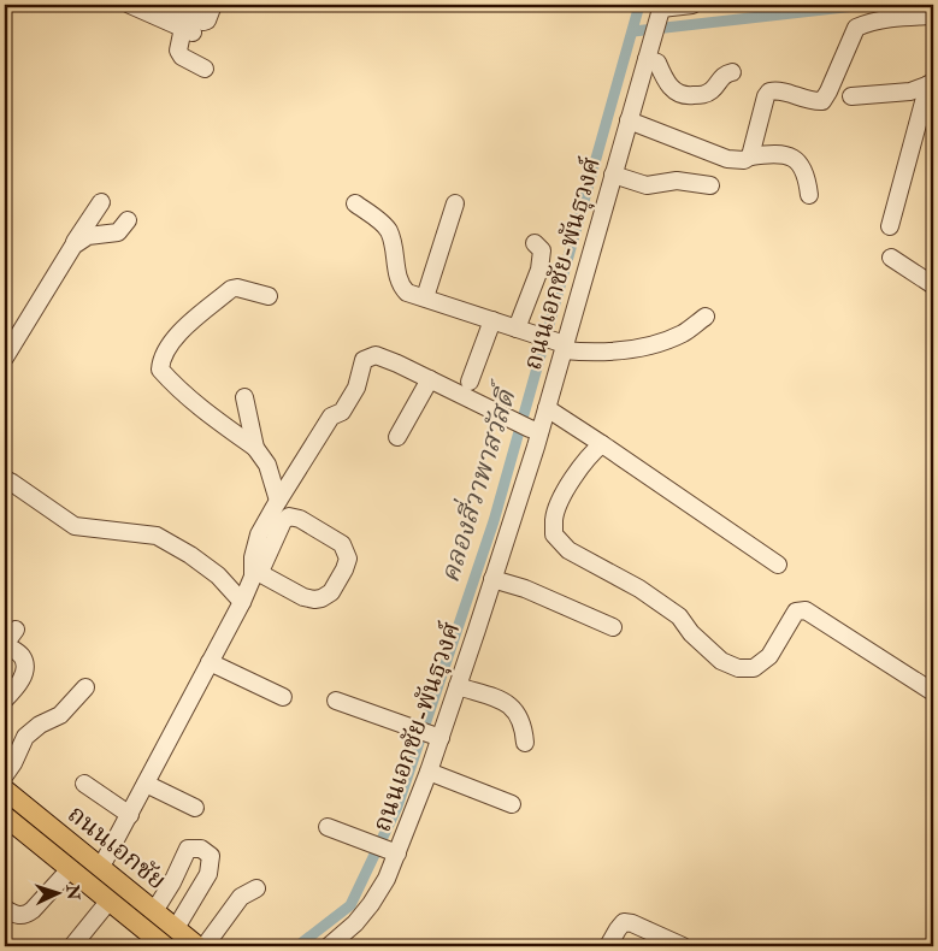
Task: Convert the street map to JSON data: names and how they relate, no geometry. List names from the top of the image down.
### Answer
{
  "streets": {
    "main road": ["ถนนเอกชัย"],
    "street": ["ถนนเอกชัย-พันธุวงศ์"]
  },
  "water": ["คลองสี่วาพาสวัสดิ์"],
  "north": "right"
}
